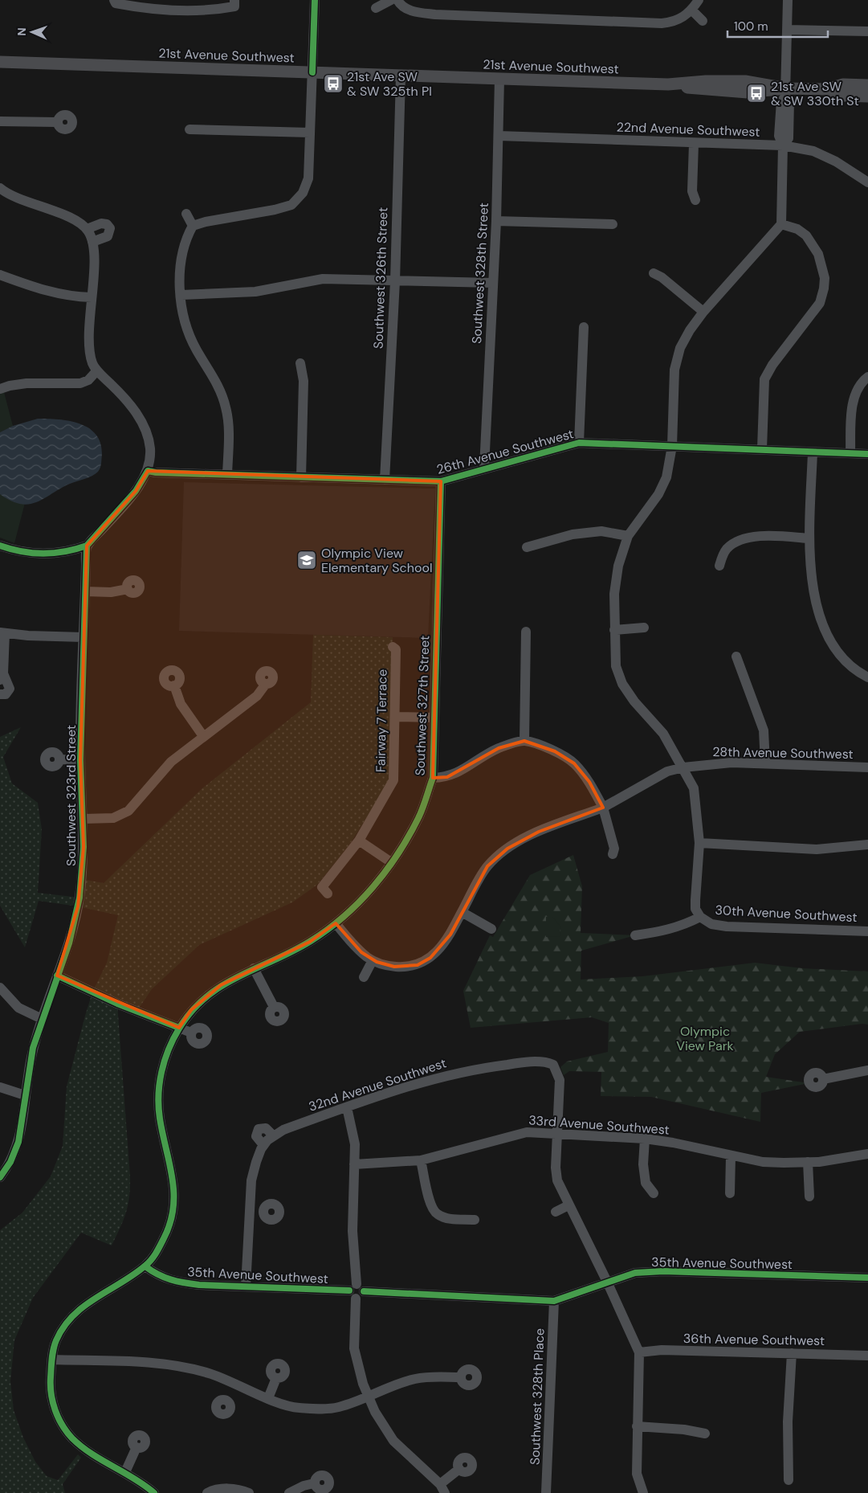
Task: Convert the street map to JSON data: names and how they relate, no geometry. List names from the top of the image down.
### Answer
{
  "streets": {
    "main road": ["21st Avenue Southwest"],
    "street": [
      "22nd Avenue Southwest",
      "Southwest 328th Street",
      "Southwest 326th Street",
      "26th Avenue Southwest",
      "Southwest 327th Street",
      "Fairway 7 Terrace",
      "28th Avenue Southwest",
      "Southwest 323rd Street",
      "30th Avenue Southwest",
      "32nd Avenue Southwest",
      "33rd Avenue Southwest",
      "35th Avenue Southwest",
      "36th Avenue Southwest",
      "Southwest 328th Place"
    ]
  },
  "crossings": [
    ["21st Avenue Southwest", "Southwest 328th Street"],
    ["21st Avenue Southwest", "Southwest 326th Street"],
    ["22nd Avenue Southwest", "Southwest 328th Street"],
    ["Southwest 328th Street", "26th Avenue Southwest"],
    ["Southwest 326th Street", "26th Avenue Southwest"],
    ["26th Avenue Southwest", "Southwest 327th Street"],
    ["32nd Avenue Southwest", "33rd Avenue Southwest"],
    ["35th Avenue Southwest", "Southwest 328th Place"]
  ],
  "parks": ["Olympic View Park"],
  "places": {
    "bus stop": ["21st Ave SW & SW 325th Pl", "21st Ave SW & SW 330th St"],
    "school or university": ["Olympic View Elementary School"]
  },
  "scale_bar": "100 m",
  "north": "left"
}
